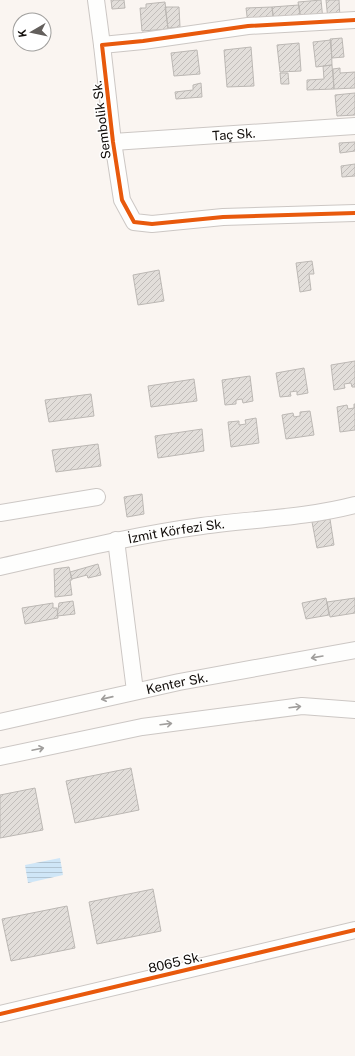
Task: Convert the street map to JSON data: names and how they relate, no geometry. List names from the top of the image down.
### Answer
{
  "streets": {
    "street": [
      "Sembolik Sk.",
      "Taç Sk.",
      "İzmit Körfezi Sk.",
      "Kenter Sk.",
      "8065 Sk."
    ]
  },
  "crossings": [
    ["Sembolik Sk.", "Taç Sk."]
  ],
  "north": "left"
}
